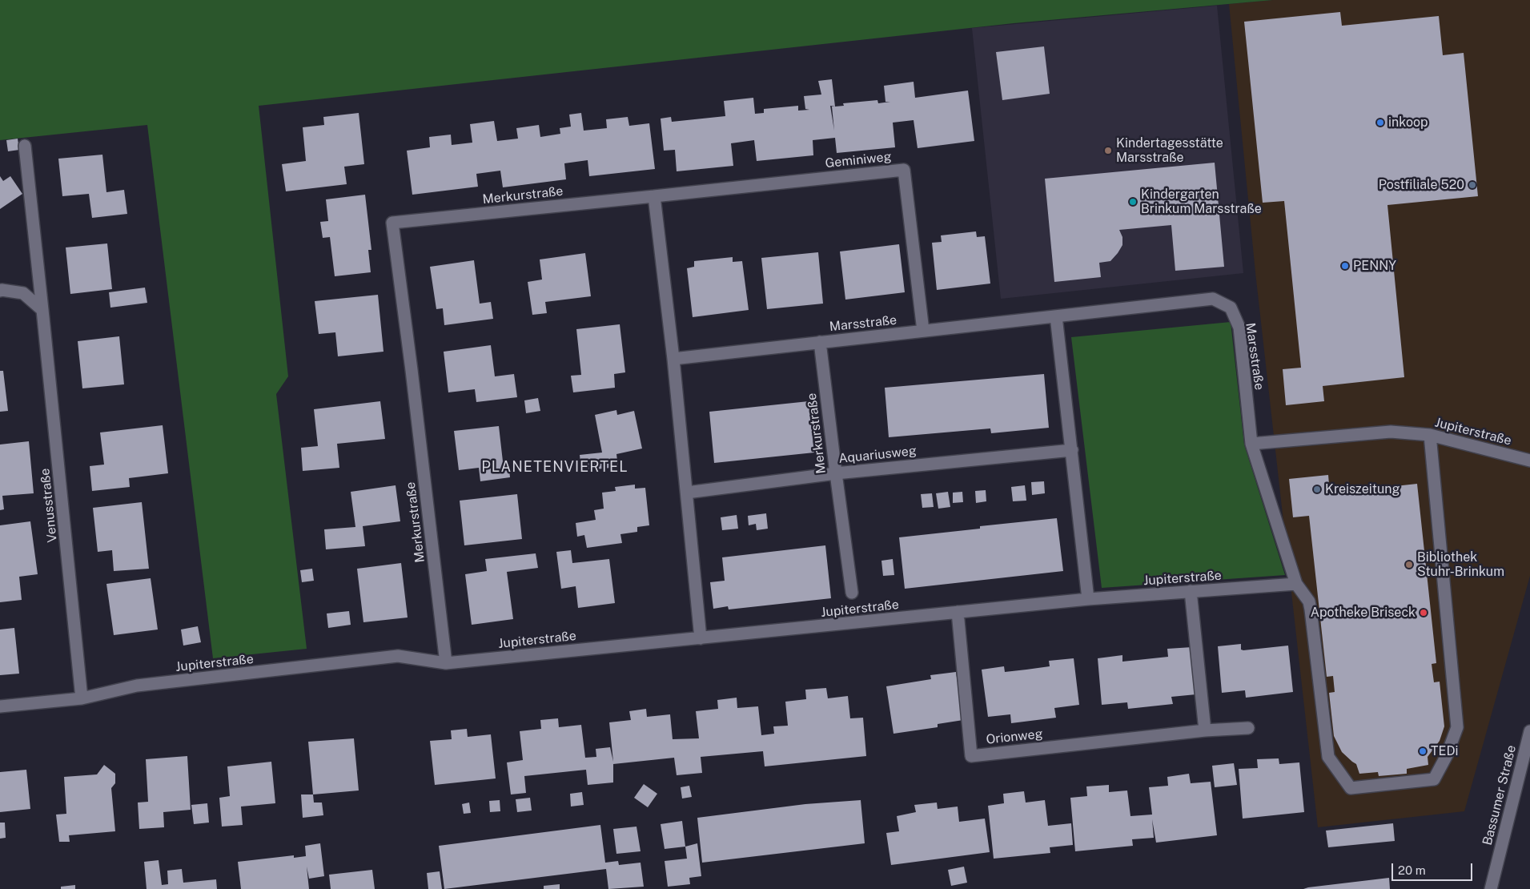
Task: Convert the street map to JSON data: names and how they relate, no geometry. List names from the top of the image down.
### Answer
{
  "streets": {
    "street": [
      "Geminiweg",
      "Merkurstraße",
      "Marsstraße",
      "Jupiterstraße",
      "Aquariusweg",
      "Venusstraße",
      "Orionweg",
      "Bassumer Straße"
    ]
  },
  "crossings": [
    ["Geminiweg", "Merkurstraße"],
    ["Geminiweg", "Marsstraße"],
    ["Merkurstraße", "Marsstraße"],
    ["Merkurstraße", "Jupiterstraße"],
    ["Merkurstraße", "Aquariusweg"],
    ["Marsstraße", "Jupiterstraße"],
    ["Jupiterstraße", "Venusstraße"],
    ["Jupiterstraße", "Orionweg"]
  ],
  "districts": ["PLANETENVIERTEL"],
  "places": [
    "inkoop",
    "Kindertagesstätte Marsstraße",
    "Postfiliale 520",
    "Kindergarten Brinkum Marsstraße",
    "PENNY",
    "Kreiszeitung",
    "Bibliothek Stuhr-Brinkum",
    "Apotheke Briseck",
    "TEDi"
  ],
  "scale_bar": "20 m"
}
